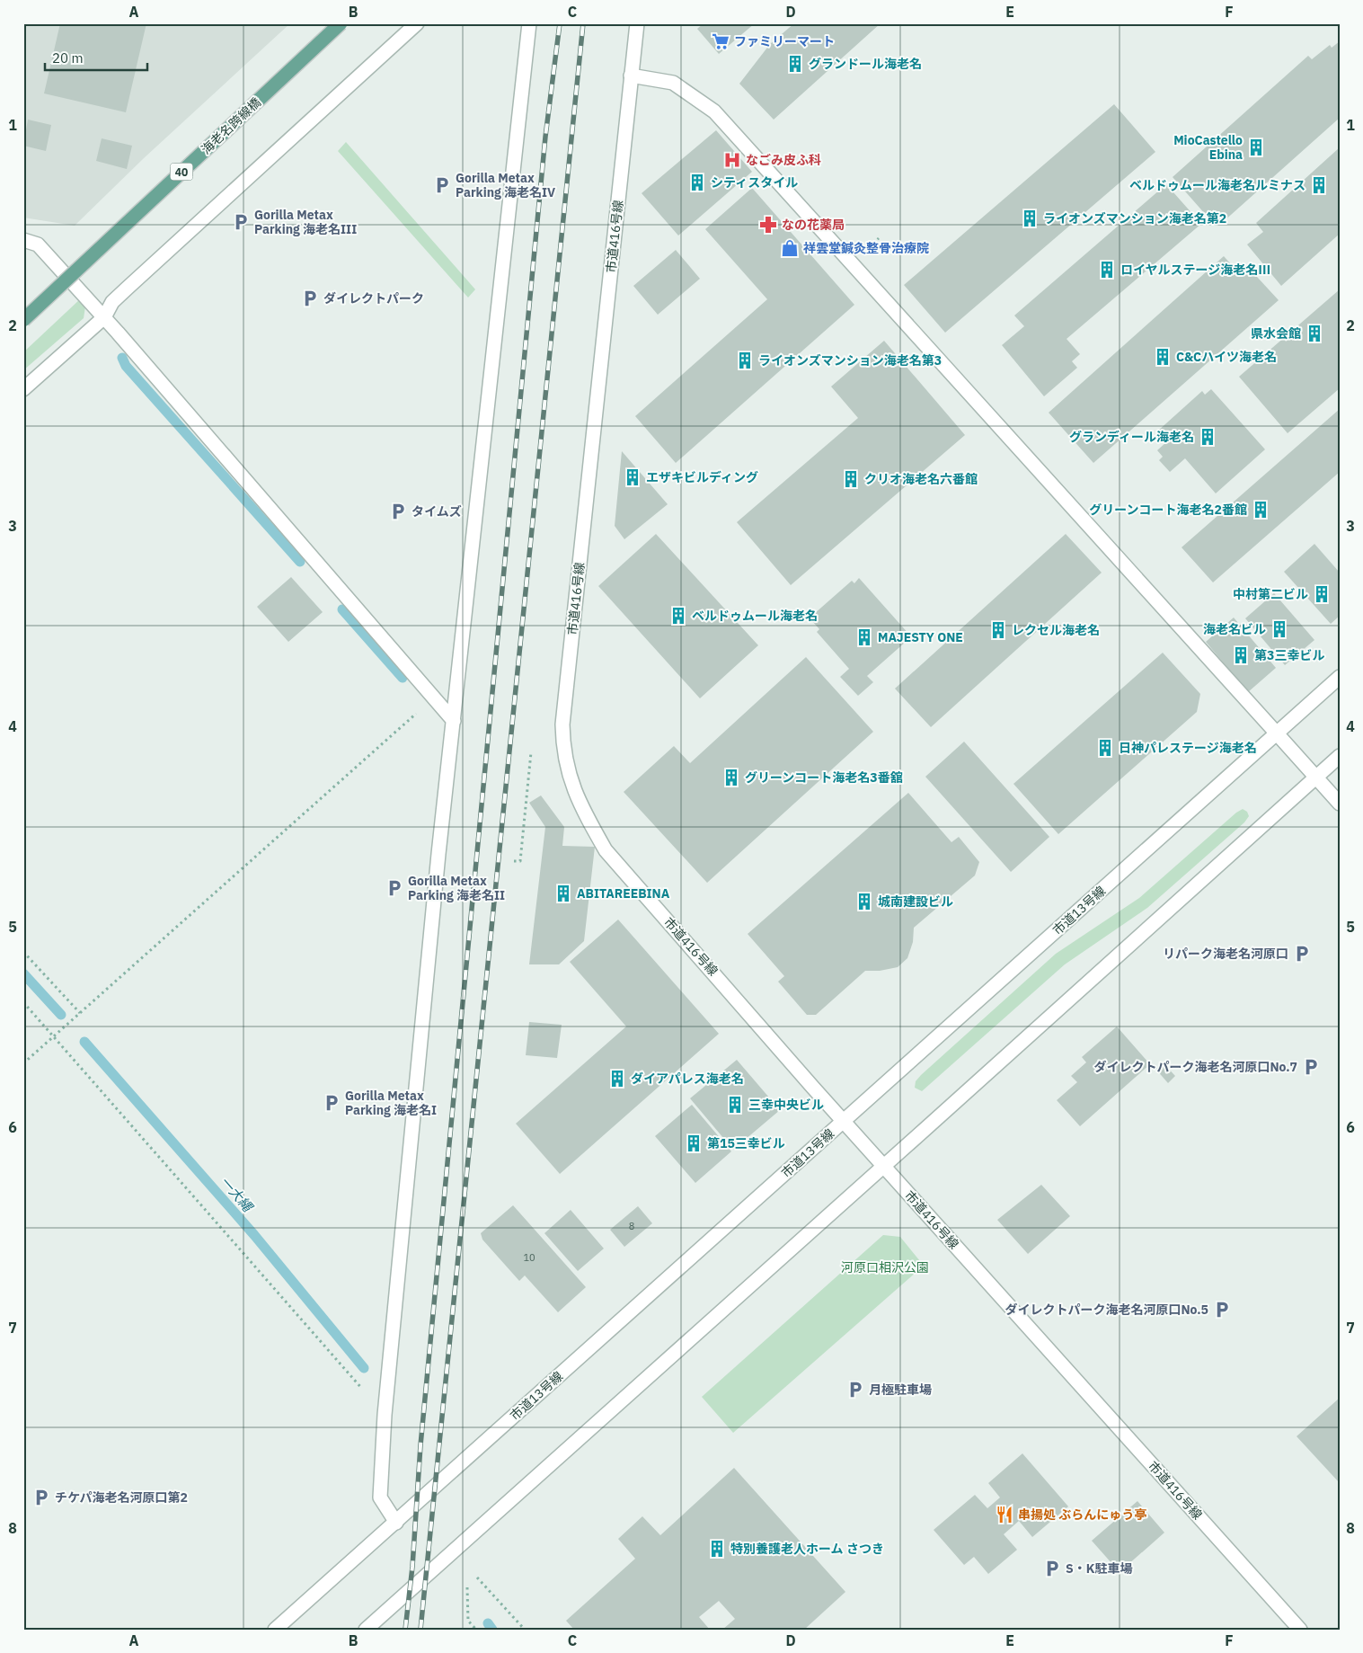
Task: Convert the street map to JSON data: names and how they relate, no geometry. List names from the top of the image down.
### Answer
{
  "streets": {
    "main road": ["海老名跨線橋", "40"],
    "street": ["市道416号線", "市道13号線"]
  },
  "crossings": [
    ["市道416号線", "市道13号線"]
  ],
  "water": ["一大縄"],
  "parks": ["河原口相沢公園"],
  "places": {
    "supermarket": ["ファミリーマート"],
    "building": [
      "グランドール海老名",
      "MioCastello Ebina",
      "シティスタイル",
      "ベルドゥムール海老名ルミナス",
      "ライオンズマンション海老名第2",
      "ロイヤルステージ海老名Ⅲ",
      "県水会館",
      "C&Cハイツ海老名",
      "ライオンズマンション海老名第3",
      "グランディール海老名",
      "エザキビルディング",
      "クリオ海老名六番館",
      "グリーンコート海老名2番館",
      "中村第二ビル",
      "ベルドゥムール海老名",
      "海老名ビル",
      "レクセル海老名",
      "MAJESTY ONE",
      "第3三幸ビル",
      "日神パレステージ海老名",
      "グリーンコート海老名3番舘",
      "ABITAREEBINA",
      "城南建設ビル",
      "ダイアパレス海老名",
      "三幸中央ビル",
      "第15三幸ビル",
      "特別養護老人ホーム さつき"
    ],
    "hospital": ["なごみ皮ふ科"],
    "parking": [
      "Gorilla Metax Parking 海老名IV",
      "Gorilla Metax Parking 海老名III",
      "ダイレクトパーク",
      "タイムズ",
      "Gorilla Metax Parking 海老名II",
      "リパーク海老名河原口",
      "ダイレクトパーク海老名河原口No.7",
      "Gorilla Metax Parking 海老名I",
      "ダイレクトパーク海老名河原口No.5",
      "月極駐車場",
      "チケパ海老名河原口第2",
      "S・K駐車場"
    ],
    "pharmacy": ["なの花薬局"],
    "shop": ["祥雲堂鍼灸整骨治療院"],
    "restaurant": ["串揚処 ぶらんにゅう亭"]
  },
  "house_numbers": ["8", "10"],
  "scale_bar": "20 m",
  "grid": {
    "columns": [
      "A",
      "B",
      "C",
      "D",
      "E",
      "F"
    ],
    "rows": [
      "1",
      "2",
      "3",
      "4",
      "5",
      "6",
      "7",
      "8"
    ]
  }
}
